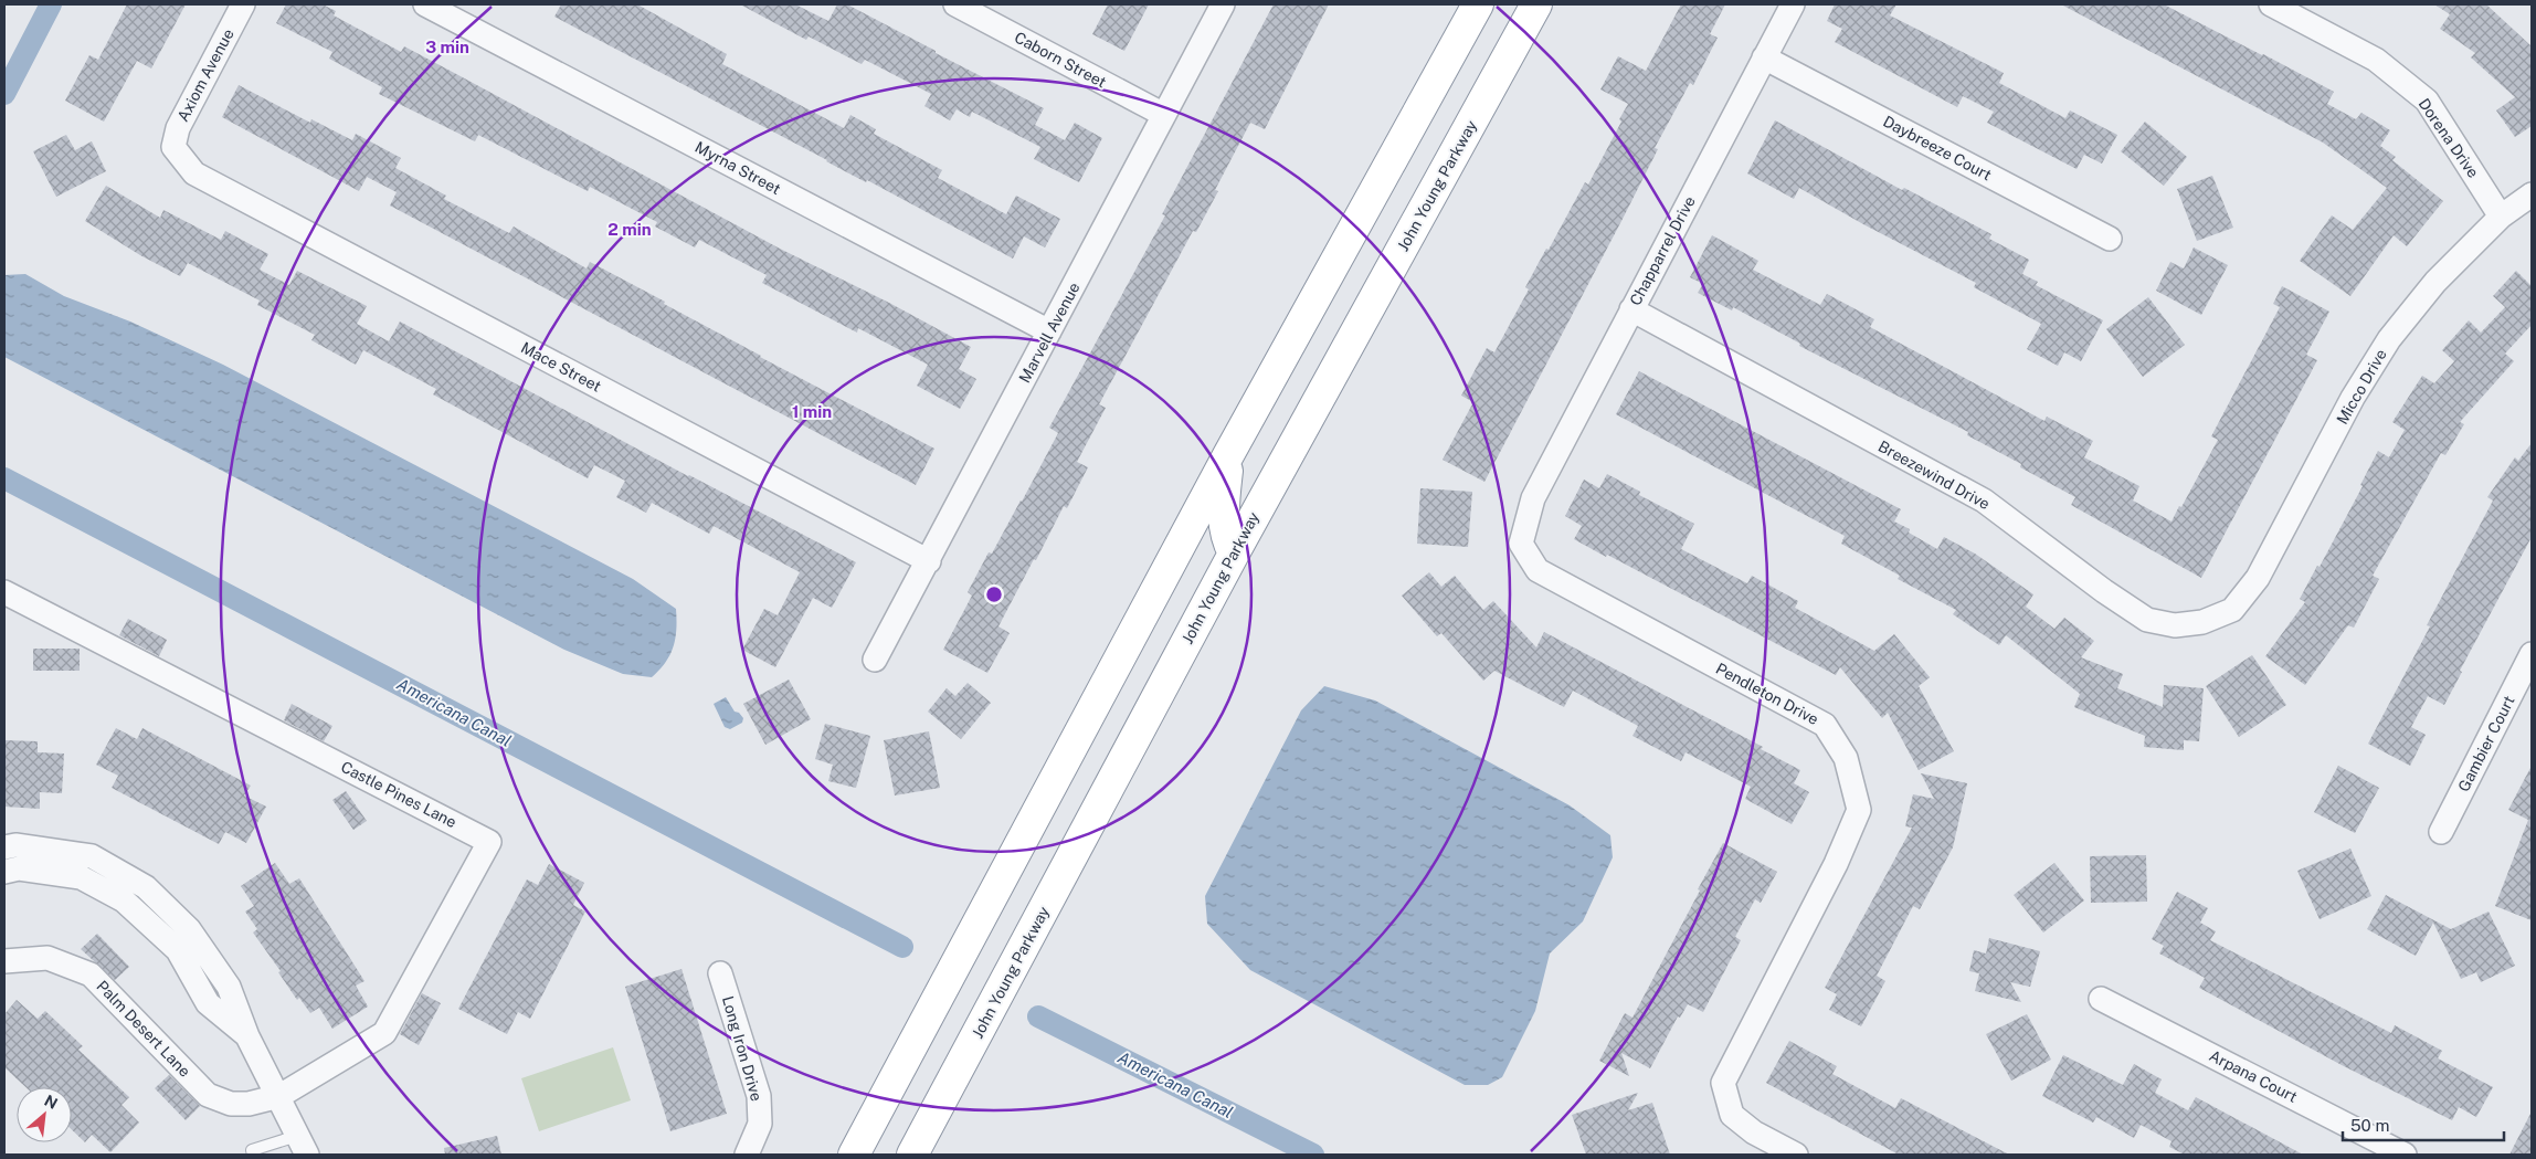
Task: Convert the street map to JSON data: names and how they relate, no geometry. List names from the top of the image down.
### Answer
{
  "streets": {
    "highway": ["John Young Parkway"],
    "street": [
      "Caborn Street",
      "Axiom Avenue",
      "Dorena Drive",
      "Daybreeze Court",
      "Myrna Street",
      "Chapparrel Drive",
      "Marvell Avenue",
      "Mace Street",
      "Micco Drive",
      "Breezewind Drive",
      "Pendleton Drive",
      "Gambier Court",
      "Castle Pines Lane",
      "Palm Desert Lane",
      "Long Iron Drive",
      "Arpana Court"
    ]
  },
  "crossings": [
    ["Caborn Street", "Marvell Avenue"],
    ["Axiom Avenue", "Mace Street"],
    ["Dorena Drive", "Micco Drive"],
    ["Daybreeze Court", "Chapparrel Drive"],
    ["Myrna Street", "Marvell Avenue"],
    ["Chapparrel Drive", "Breezewind Drive"],
    ["Chapparrel Drive", "Pendleton Drive"],
    ["Marvell Avenue", "Mace Street"],
    ["Micco Drive", "Breezewind Drive"],
    ["Castle Pines Lane", "Palm Desert Lane"]
  ],
  "water": ["Americana Canal"],
  "scale_bar": "50 m",
  "north": "top right",
  "rings": ["3 min", "2 min", "1 min"]
}
